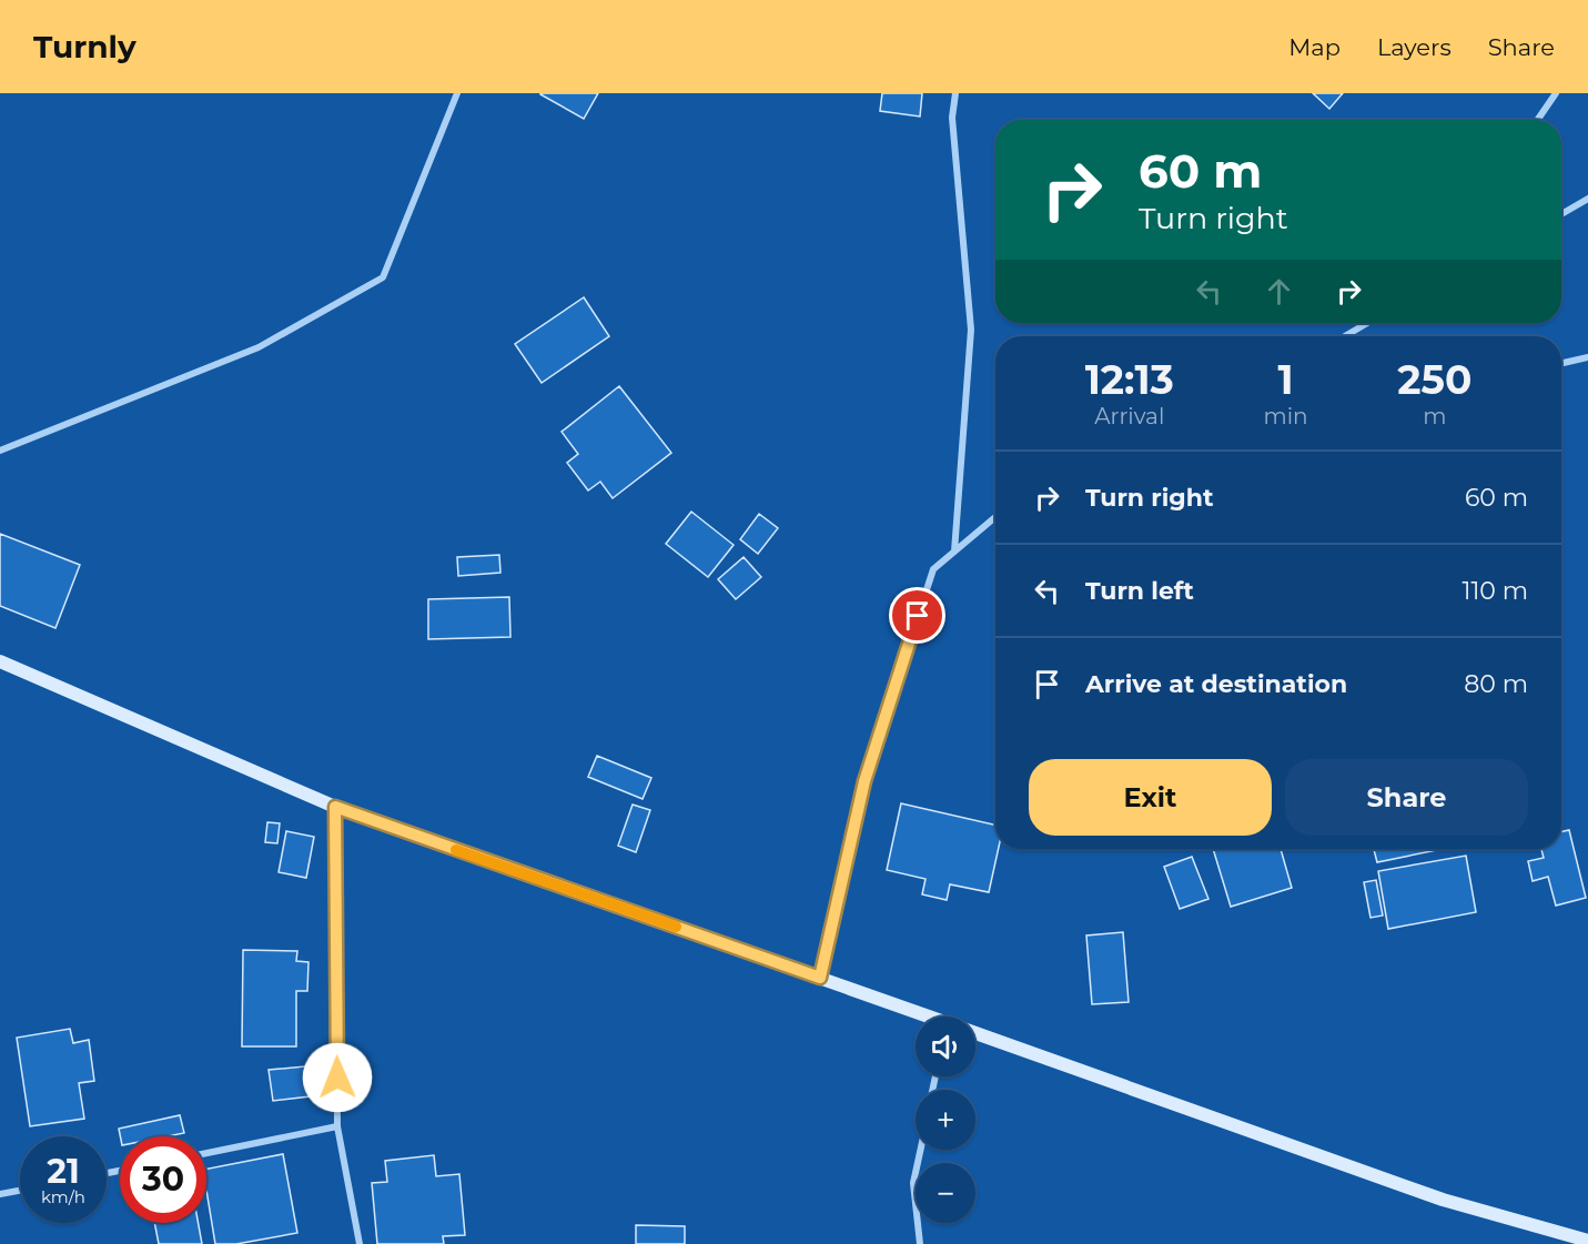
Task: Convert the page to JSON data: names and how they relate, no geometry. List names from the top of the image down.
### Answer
{
  "page": {
    "header": "Turnly",
    "nav": ["Map", "Layers", "Share"],
    "turn": ["60 m", "Turn right"],
    "eta": [
      "12:13",
      "Arrival",
      "1",
      "min",
      "250",
      "m"
    ],
    "list": [
      {
        "name": "Turn right",
        "value": "60 m"
      },
      {
        "name": "Turn left",
        "value": "110 m"
      },
      {
        "name": "Arrive at destination",
        "value": "80 m"
      }
    ],
    "buttons": ["Exit", "Share"],
    "map_buttons": ["+", "−"],
    "speed": "21 km/h",
    "limit": "30"
  }
}
